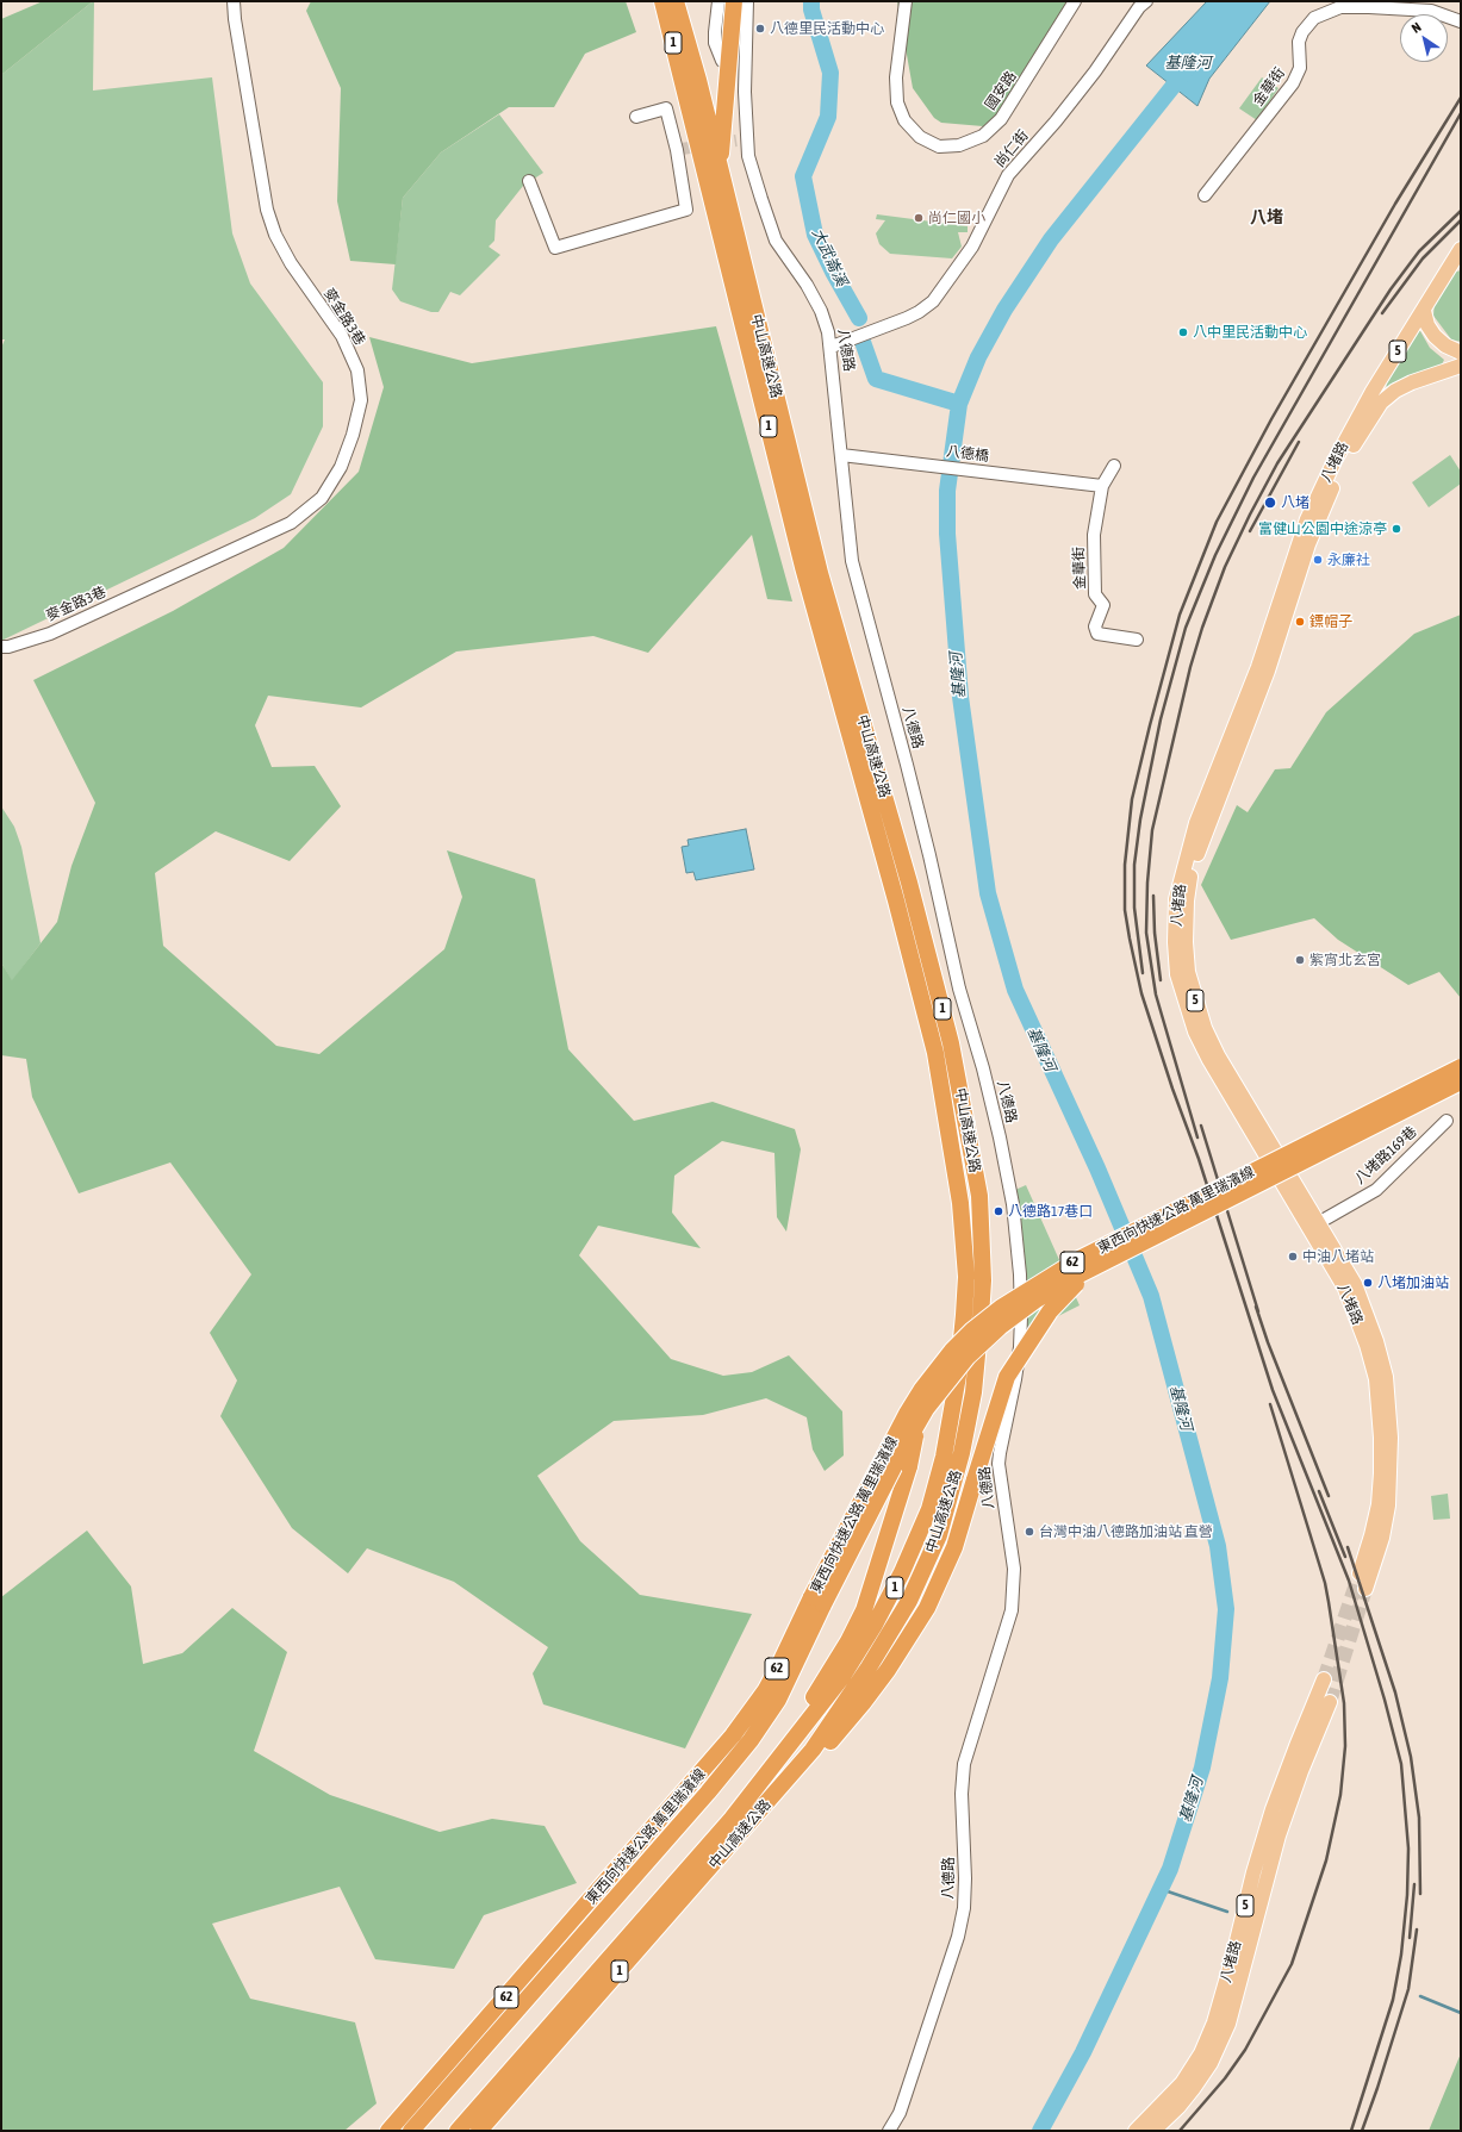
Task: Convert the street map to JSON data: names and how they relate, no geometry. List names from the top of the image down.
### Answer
{
  "streets": {
    "highway": [
      "1",
      "中山高速公路",
      "東西向快速公路 萬里瑞濱線",
      "62"
    ],
    "main road": ["5", "八堵路"],
    "street": [
      "金華街",
      "國安路",
      "尚仁街",
      "麥金路3巷",
      "八德路",
      "八德橋",
      "八堵路169巷"
    ]
  },
  "crossings": [
    ["金華街", "八德橋"],
    ["尚仁街", "八德路"],
    ["八德路", "八德橋"],
    ["5", "八堵路"],
    ["八堵路", "八堵路169巷"]
  ],
  "districts": ["八堵"],
  "water": ["基隆河", "大武崙溪"],
  "places": [
    "八德里民活動中心",
    "尚仁國小",
    "八中里民活動中心",
    "八堵",
    "富健山公園中途涼亭",
    "永廉社",
    "鏢帽子",
    "紫宵北玄宮",
    "八德路17巷口",
    "中油八堵站",
    "八堵加油站",
    "台灣中油八德路加油站 直營"
  ],
  "north": "top left"
}
